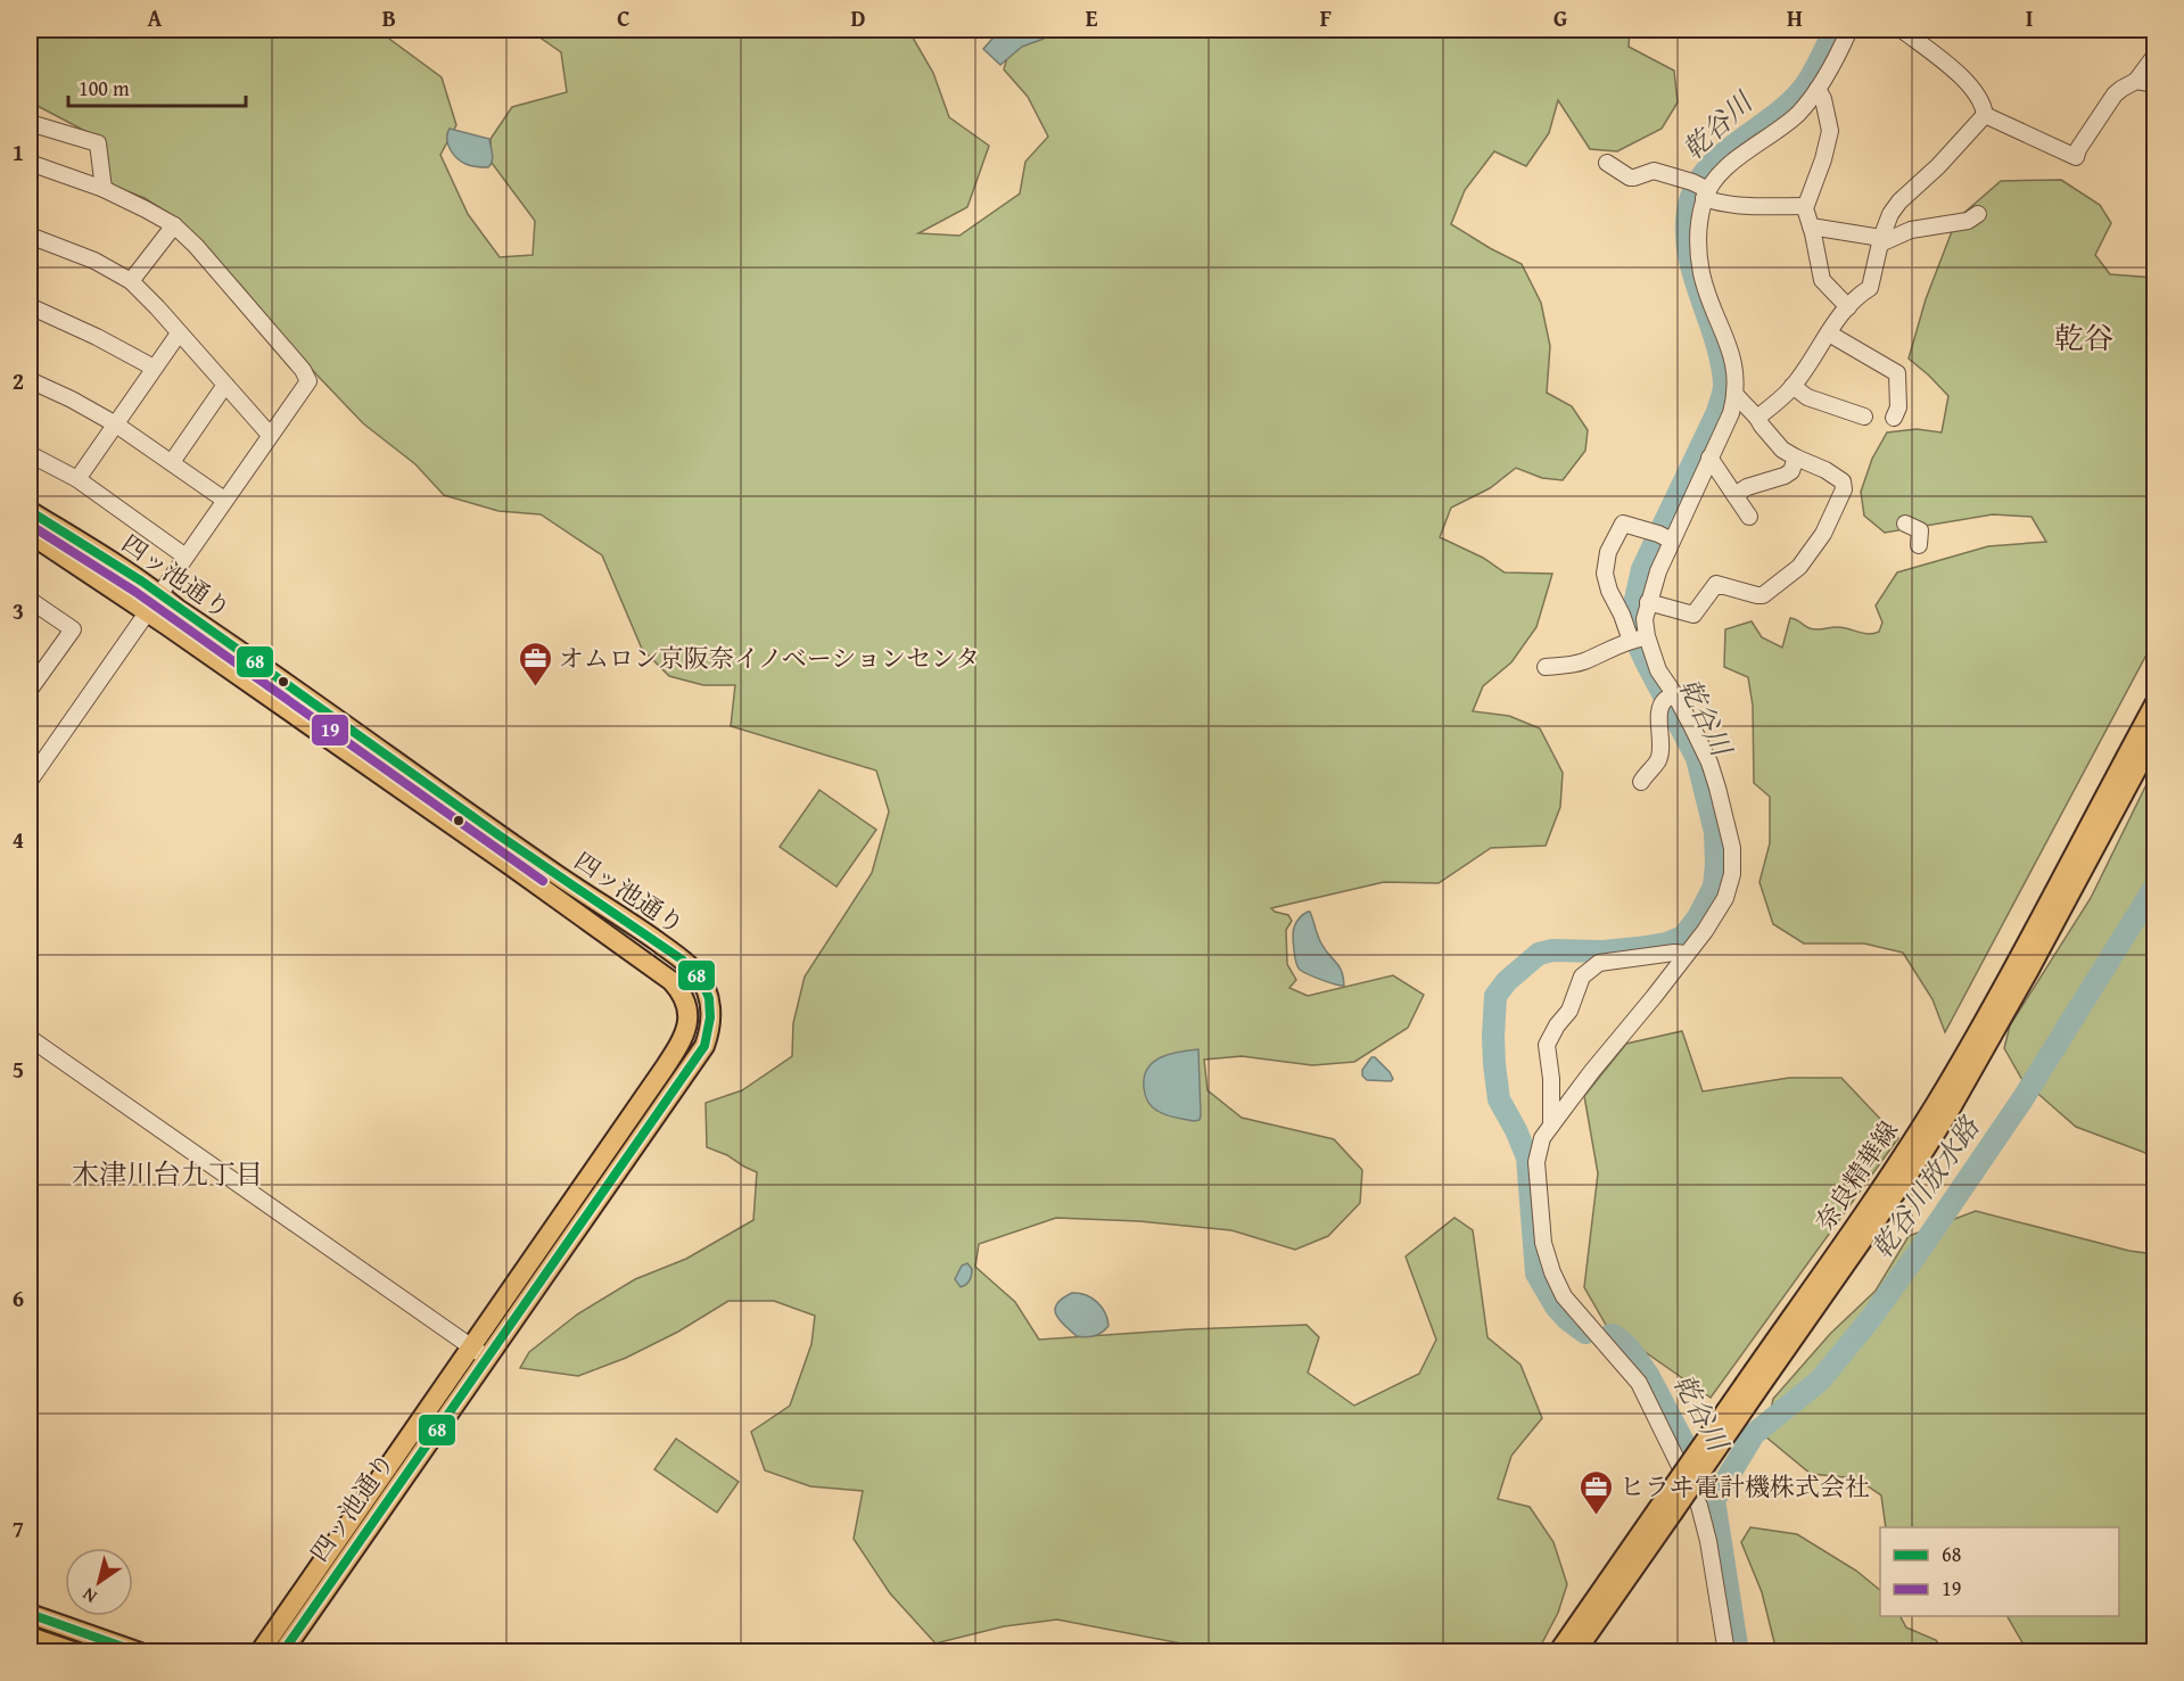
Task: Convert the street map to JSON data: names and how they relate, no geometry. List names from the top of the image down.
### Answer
{
  "streets": {
    "main road": ["四ッ池通り", "奈良精華線"]
  },
  "districts": ["乾谷", "木津川台九丁目"],
  "water": ["乾谷川", "乾谷川放水路"],
  "places": {
    "office": ["オムロン京阪奈イノベーションセンタ", "ヒラヰ電計機株式会社"]
  },
  "lines": ["transit line 68", "transit line 19"],
  "legend": ["68", "19"],
  "scale_bar": "100 m",
  "north": "bottom left",
  "grid": {
    "columns": [
      "A",
      "B",
      "C",
      "D",
      "E",
      "F",
      "G",
      "H",
      "I"
    ],
    "rows": [
      "1",
      "2",
      "3",
      "4",
      "5",
      "6",
      "7"
    ]
  }
}
